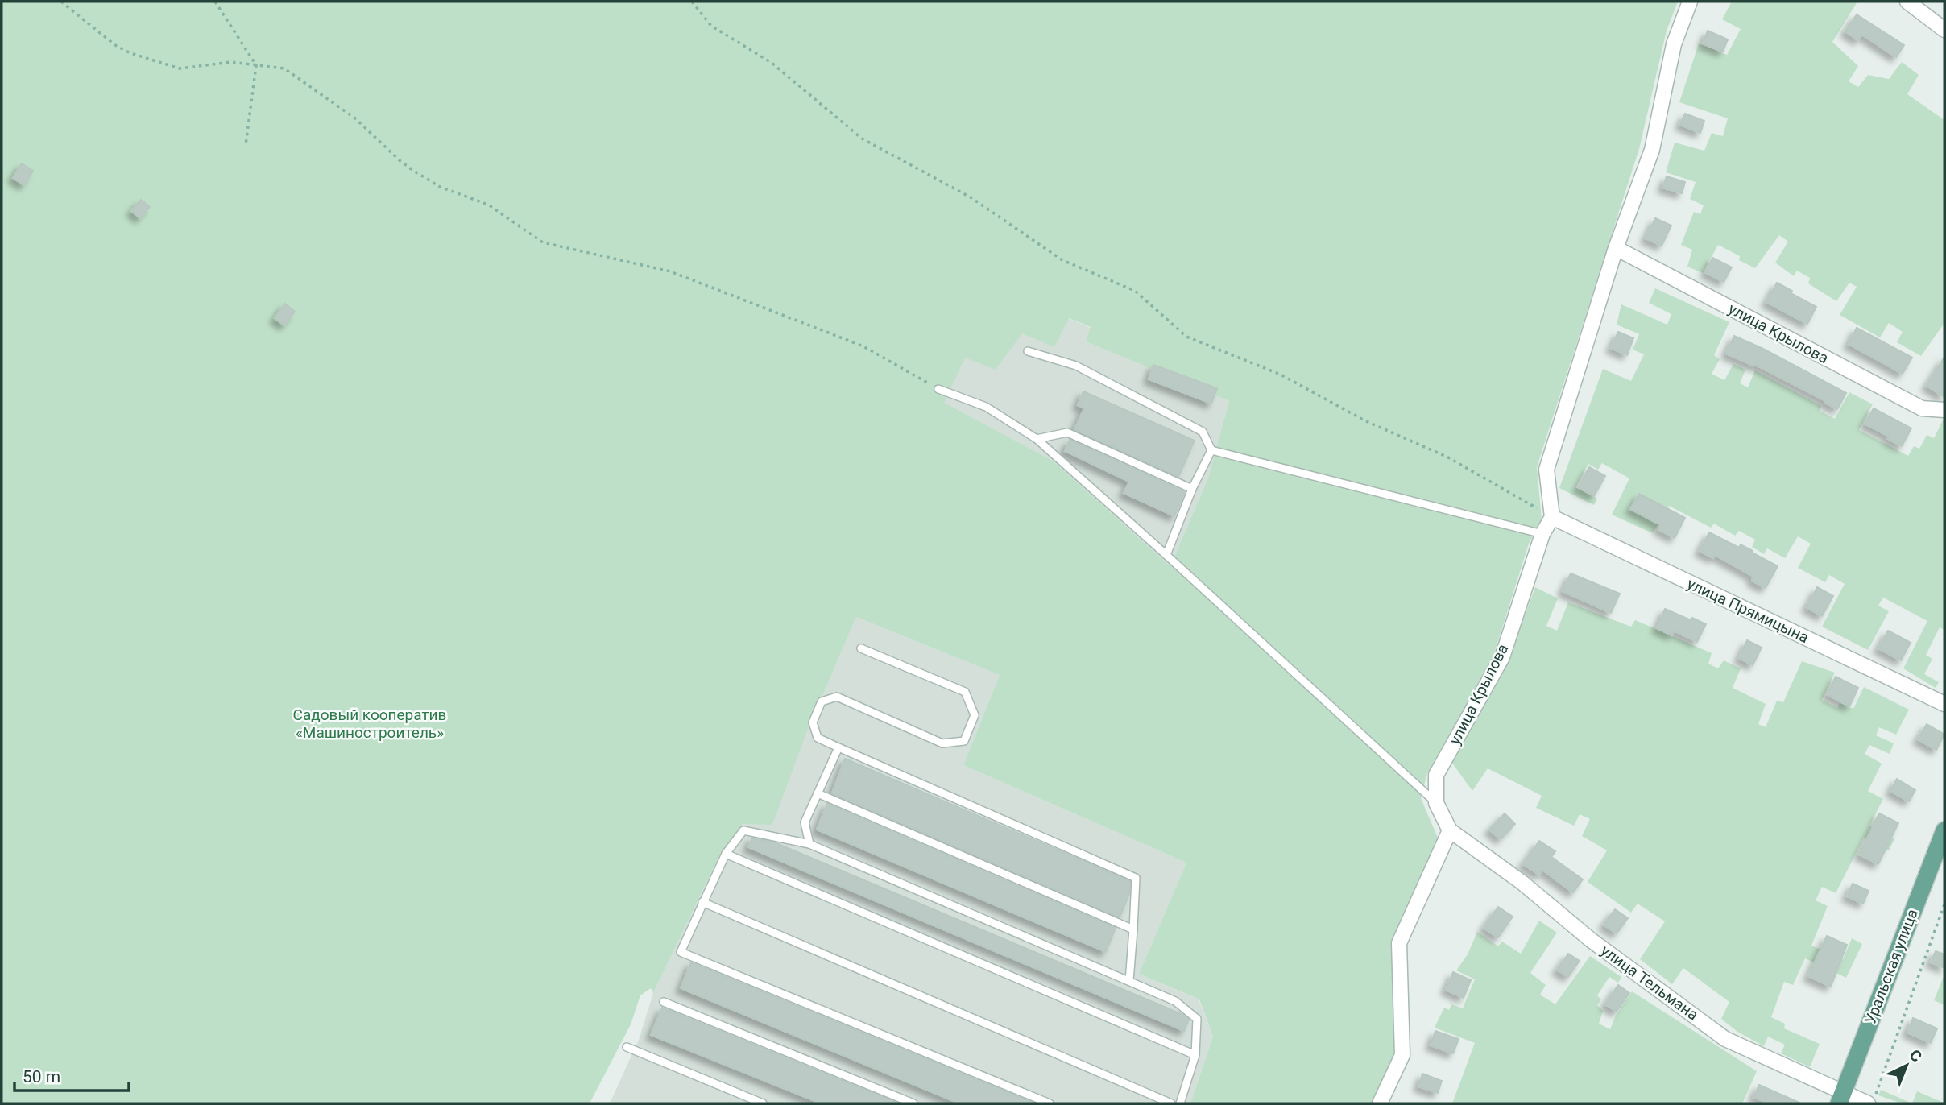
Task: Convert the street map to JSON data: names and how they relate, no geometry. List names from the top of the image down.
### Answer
{
  "streets": {
    "main road": ["Уральская улица"],
    "street": ["улица Крылова", "улица Прямицына", "улица Тельмана"]
  },
  "crossings": [
    ["улица Крылова", "улица Прямицына"],
    ["улица Крылова", "улица Тельмана"],
    ["Уральская улица", "улица Тельмана"]
  ],
  "parks": ["Садовый кооператив «Машиностроитель»"],
  "scale_bar": "50 m",
  "north": "top right"
}
